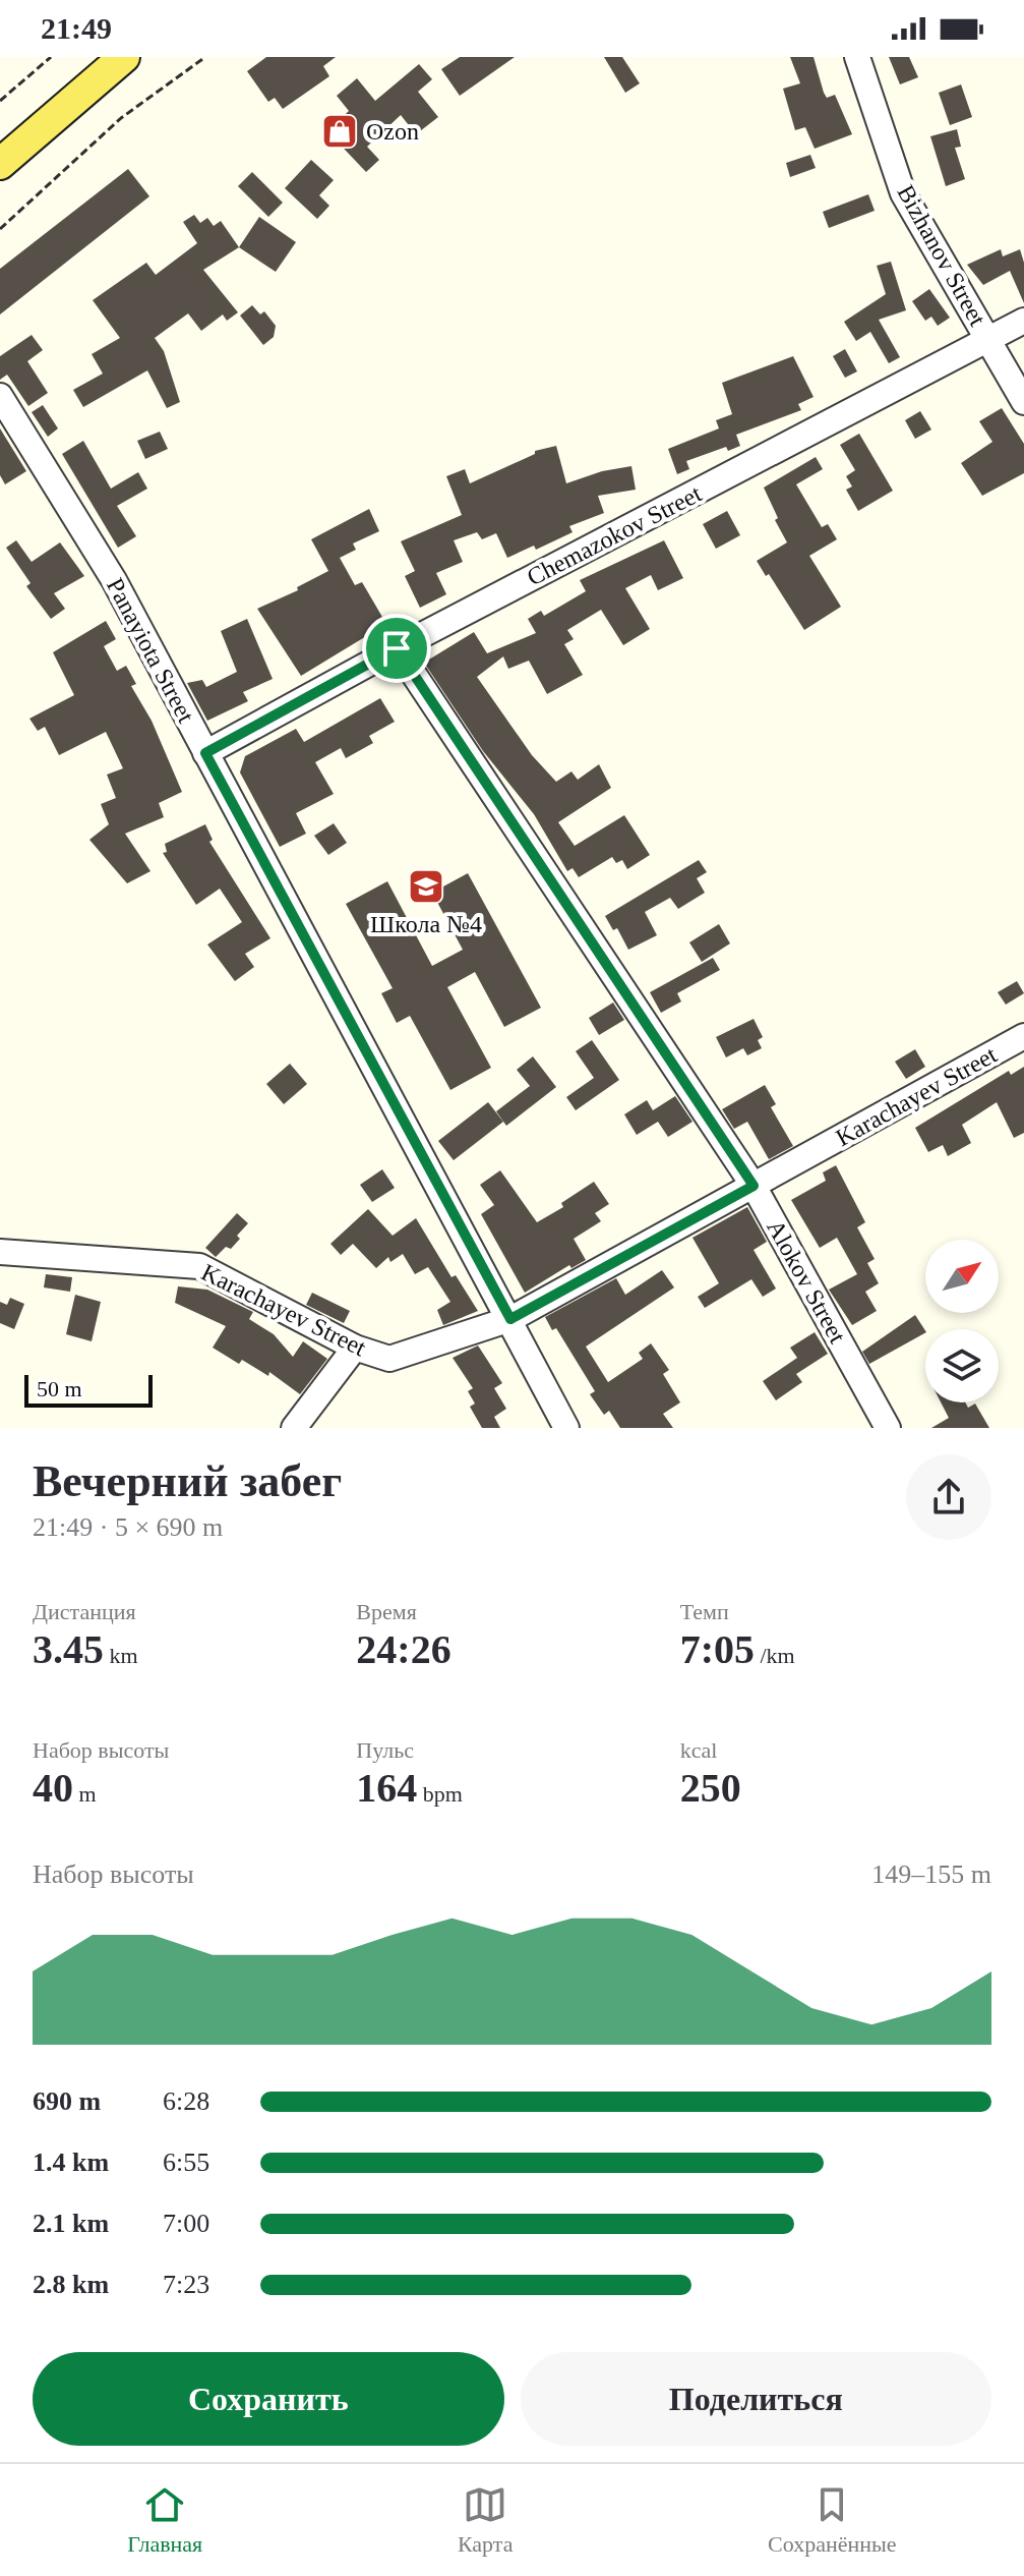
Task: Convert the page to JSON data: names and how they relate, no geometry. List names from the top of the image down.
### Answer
{
  "streets": {
    "street": [
      "Bizhanov Street",
      "Chemazokov Street",
      "Panayiota Street",
      "Karachayev Street",
      "Alokov Street"
    ]
  },
  "crossings": [
    ["Bizhanov Street", "Chemazokov Street"],
    ["Chemazokov Street", "Panayiota Street"],
    ["Chemazokov Street", "Alokov Street"],
    ["Panayiota Street", "Karachayev Street"],
    ["Karachayev Street", "Alokov Street"]
  ],
  "places": {
    "shop": ["Ozon"],
    "school or university": ["Школа №4"]
  },
  "scale_bar": "50 m",
  "north": "top right",
  "page": {
    "status": "21:49",
    "scale": "50 m",
    "heading": ["Вечерний забег", "21:49 · 5 × 690 m"],
    "stats": [
      ["Дистанция", "3.45 km"],
      ["Время", "24:26"],
      ["Темп", "7:05 /km"],
      ["Набор высоты", "40 m"],
      ["Пульс", "164 bpm"],
      ["kcal", "250"]
    ],
    "chart": ["Набор высоты", "149–155 m"],
    "list": [
      {
        "name": "690 m",
        "note": "6:28"
      },
      {
        "name": "1.4 km",
        "note": "6:55"
      },
      {
        "name": "2.1 km",
        "note": "7:00"
      },
      {
        "name": "2.8 km",
        "note": "7:23"
      }
    ],
    "buttons": ["Сохранить", "Поделиться"],
    "tabs": ["Главная", "Карта", "Сохранённые"]
  }
}
